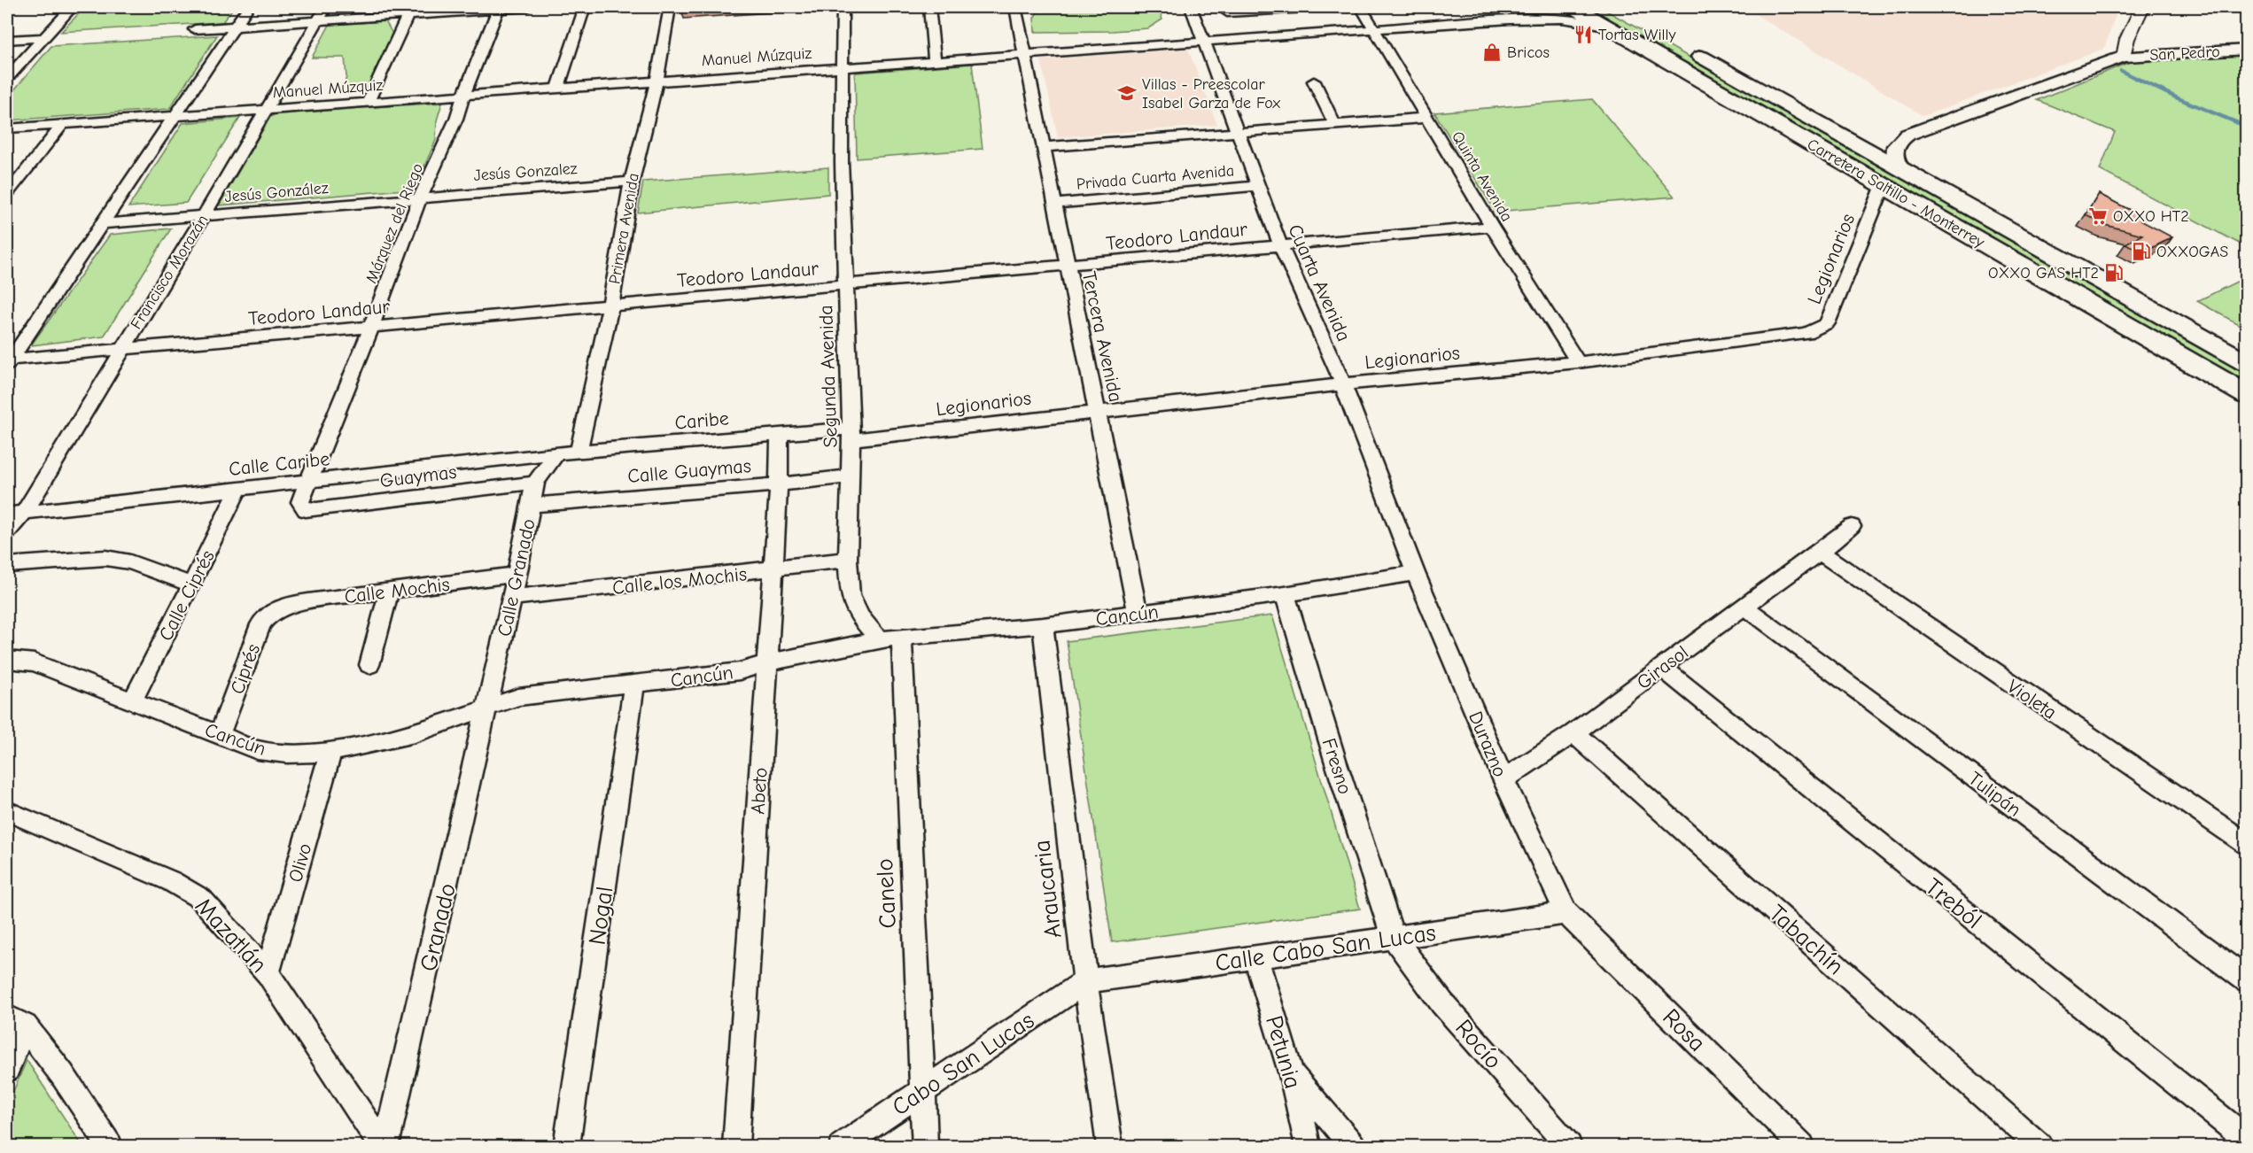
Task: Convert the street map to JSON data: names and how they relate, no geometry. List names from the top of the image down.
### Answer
{
  "streets": {
    "main road": ["San Pedro", "Carretera Saltillo - Monterrey"],
    "street": [
      "Manuel Múzquiz",
      "Jesús Gonzalez",
      "Quinta Avenida",
      "Privada Cuarta Avenida",
      "Jesús González",
      "Márquez del Riego",
      "Primera Avenida",
      "Teodoro Landaur",
      "Legionarios",
      "Francisco Morazán",
      "Cuarta Avenida",
      "Tercera Avenida",
      "Segunda Avenida",
      "Caribe",
      "Calle Caribe",
      "Calle Guaymas",
      "Guaymas",
      "Calle Granado",
      "Calle los Mochis",
      "Calle Mochis",
      "Calle Ciprés",
      "Cancún",
      "Girasol",
      "Ciprés",
      "Violeta",
      "Durazno",
      "Fresno",
      "Abeto",
      "Tulipán",
      "Olivo",
      "Araucaria",
      "Canelo",
      "Treból",
      "Nogal",
      "Granado",
      "Mazatlán",
      "Tabachín",
      "Calle Cabo San Lucas",
      "Rosa",
      "Rocío",
      "Petunia",
      "Cabo San Lucas"
    ]
  },
  "crossings": [
    ["San Pedro", "Carretera Saltillo - Monterrey"],
    ["Manuel Múzquiz", "Quinta Avenida"],
    ["Manuel Múzquiz", "Carretera Saltillo - Monterrey"],
    ["Manuel Múzquiz", "Márquez del Riego"],
    ["Manuel Múzquiz", "Primera Avenida"],
    ["Manuel Múzquiz", "Francisco Morazán"],
    ["Manuel Múzquiz", "Cuarta Avenida"],
    ["Manuel Múzquiz", "Tercera Avenida"],
    ["Manuel Múzquiz", "Segunda Avenida"],
    ["Jesús Gonzalez", "Jesús González"],
    ["Jesús Gonzalez", "Márquez del Riego"],
    ["Jesús Gonzalez", "Primera Avenida"],
    ["Quinta Avenida", "Teodoro Landaur"],
    ["Quinta Avenida", "Legionarios"],
    ["Privada Cuarta Avenida", "Cuarta Avenida"],
    ["Privada Cuarta Avenida", "Tercera Avenida"],
    ["Jesús González", "Márquez del Riego"],
    ["Jesús González", "Francisco Morazán"],
    ["Carretera Saltillo - Monterrey", "Legionarios"],
    ["Márquez del Riego", "Teodoro Landaur"],
    ["Márquez del Riego", "Calle Caribe"],
    ["Márquez del Riego", "Guaymas"],
    ["Primera Avenida", "Teodoro Landaur"],
    ["Primera Avenida", "Caribe"],
    ["Teodoro Landaur", "Francisco Morazán"],
    ["Teodoro Landaur", "Cuarta Avenida"],
    ["Teodoro Landaur", "Tercera Avenida"],
    ["Teodoro Landaur", "Segunda Avenida"],
    ["Legionarios", "Cuarta Avenida"],
    ["Legionarios", "Tercera Avenida"],
    ["Legionarios", "Segunda Avenida"],
    ["Legionarios", "Caribe"],
    ["Francisco Morazán", "Calle Caribe"],
    ["Cuarta Avenida", "Cancún"],
    ["Cuarta Avenida", "Durazno"],
    ["Tercera Avenida", "Cancún"],
    ["Segunda Avenida", "Caribe"],
    ["Segunda Avenida", "Calle Guaymas"],
    ["Segunda Avenida", "Calle los Mochis"],
    ["Segunda Avenida", "Cancún"],
    ["Caribe", "Calle Caribe"],
    ["Caribe", "Calle Granado"],
    ["Caribe", "Abeto"],
    ["Calle Caribe", "Calle Granado"],
    ["Calle Caribe", "Calle Ciprés"],
    ["Calle Guaymas", "Calle Granado"],
    ["Calle Guaymas", "Abeto"],
    ["Guaymas", "Calle Granado"],
    ["Calle Granado", "Calle los Mochis"],
    ["Calle Granado", "Calle Mochis"],
    ["Calle Granado", "Cancún"],
    ["Calle Granado", "Granado"],
    ["Calle los Mochis", "Abeto"],
    ["Calle Mochis", "Ciprés"],
    ["Calle Ciprés", "Cancún"],
    ["Cancún", "Ciprés"],
    ["Cancún", "Durazno"],
    ["Cancún", "Fresno"],
    ["Cancún", "Abeto"],
    ["Cancún", "Olivo"],
    ["Cancún", "Araucaria"],
    ["Cancún", "Canelo"],
    ["Cancún", "Nogal"],
    ["Cancún", "Granado"],
    ["Girasol", "Violeta"],
    ["Girasol", "Durazno"],
    ["Girasol", "Tulipán"],
    ["Girasol", "Treból"],
    ["Girasol", "Tabachín"],
    ["Durazno", "Calle Cabo San Lucas"],
    ["Durazno", "Rosa"],
    ["Fresno", "Calle Cabo San Lucas"],
    ["Fresno", "Rocío"],
    ["Olivo", "Mazatlán"],
    ["Araucaria", "Calle Cabo San Lucas"],
    ["Araucaria", "Cabo San Lucas"],
    ["Canelo", "Cabo San Lucas"],
    ["Granado", "Mazatlán"],
    ["Calle Cabo San Lucas", "Rosa"],
    ["Calle Cabo San Lucas", "Rocío"],
    ["Calle Cabo San Lucas", "Petunia"],
    ["Calle Cabo San Lucas", "Cabo San Lucas"]
  ],
  "places": {
    "restaurant": ["Tortas Willy"],
    "shop": ["Bricos"],
    "school or university": ["Villas - Preescolar Isabel Garza de Fox"],
    "supermarket": ["OXXO HT2"],
    "fuel station": ["OXXOGAS", "OXXO GAS HT2"]
  }
}
